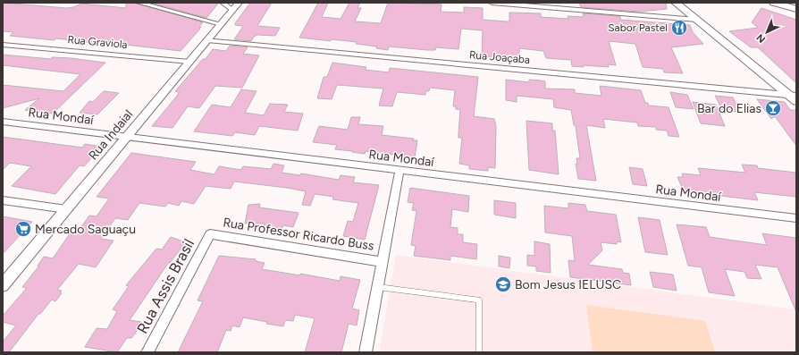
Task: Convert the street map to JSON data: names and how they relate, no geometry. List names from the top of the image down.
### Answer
{
  "streets": {
    "street": [
      "Rua Graviola",
      "Rua Joaçaba",
      "Rua Mondaí",
      "Rua Indaial",
      "Rua Professor Ricardo Buss",
      "Rua Assis Brasil"
    ]
  },
  "crossings": [
    ["Rua Graviola", "Rua Indaial"],
    ["Rua Joaçaba", "Rua Indaial"],
    ["Rua Mondaí", "Rua Indaial"],
    ["Rua Professor Ricardo Buss", "Rua Assis Brasil"]
  ],
  "places": {
    "restaurant": ["Sabor Pastel"],
    "bar": ["Bar do Elias"],
    "supermarket": ["Mercado Saguaçu"],
    "school or university": ["Bom Jesus IELUSC"]
  },
  "north": "bottom left"
}
